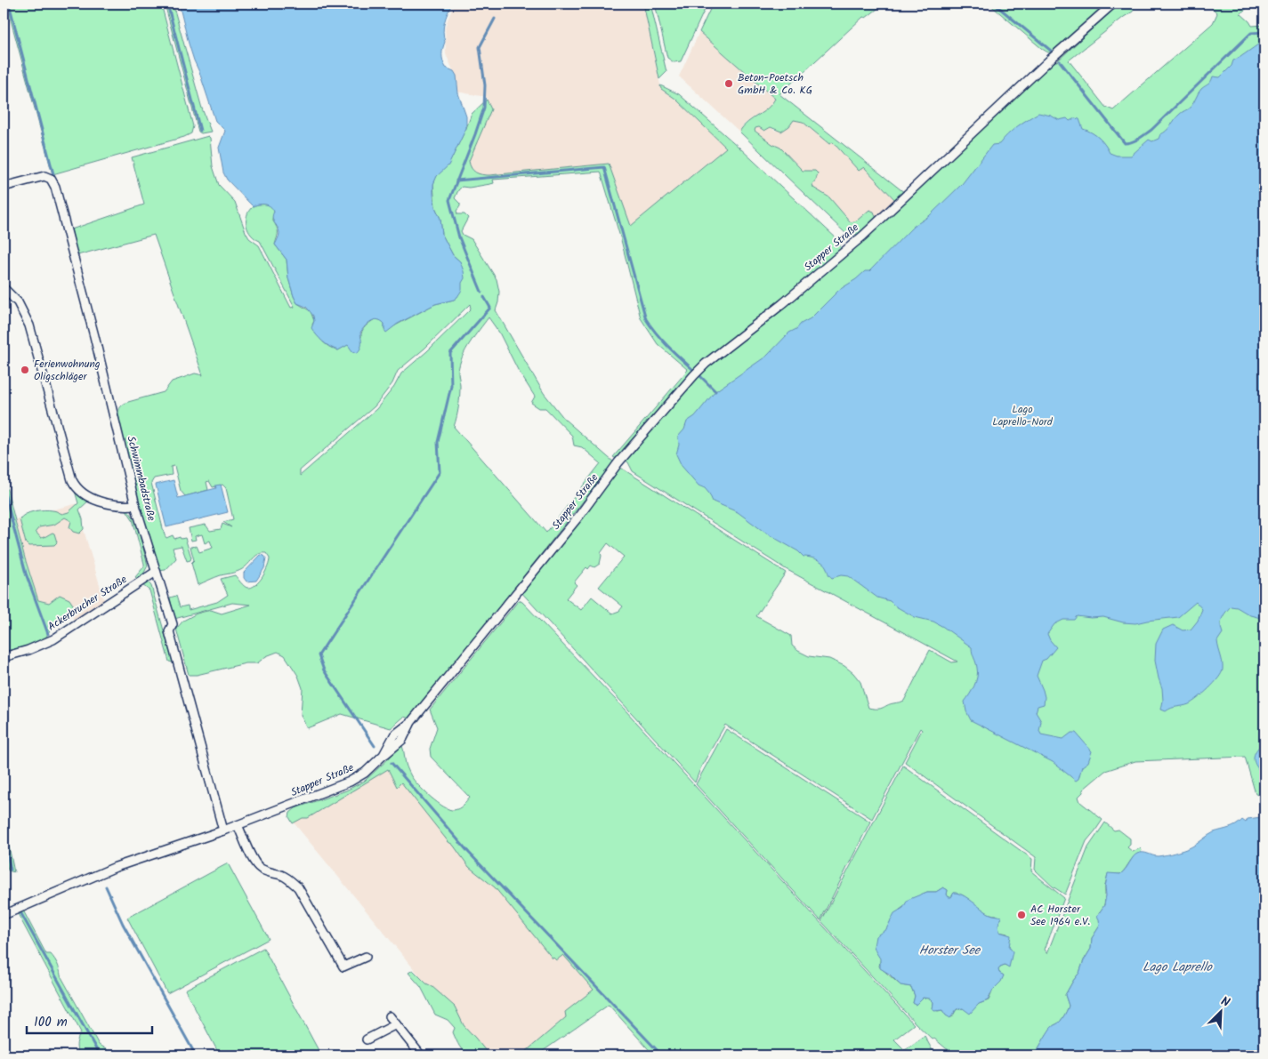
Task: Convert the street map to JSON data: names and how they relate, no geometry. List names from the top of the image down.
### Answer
{
  "streets": {
    "street": ["Stapper Straße", "Schwimmbadstraße", "Ackerbrucher Straße"]
  },
  "crossings": [
    ["Stapper Straße", "Schwimmbadstraße"],
    ["Schwimmbadstraße", "Ackerbrucher Straße"]
  ],
  "water": ["Horster See", "Lago Laprello"],
  "parks": ["Lago Laprello-Nord"],
  "places": ["Beton-Poetsch GmbH & Co. KG", "Ferienwohnung Oligschläger", "AC Horster See 1964 e.V."],
  "scale_bar": "100 m",
  "north": "top right"
}
